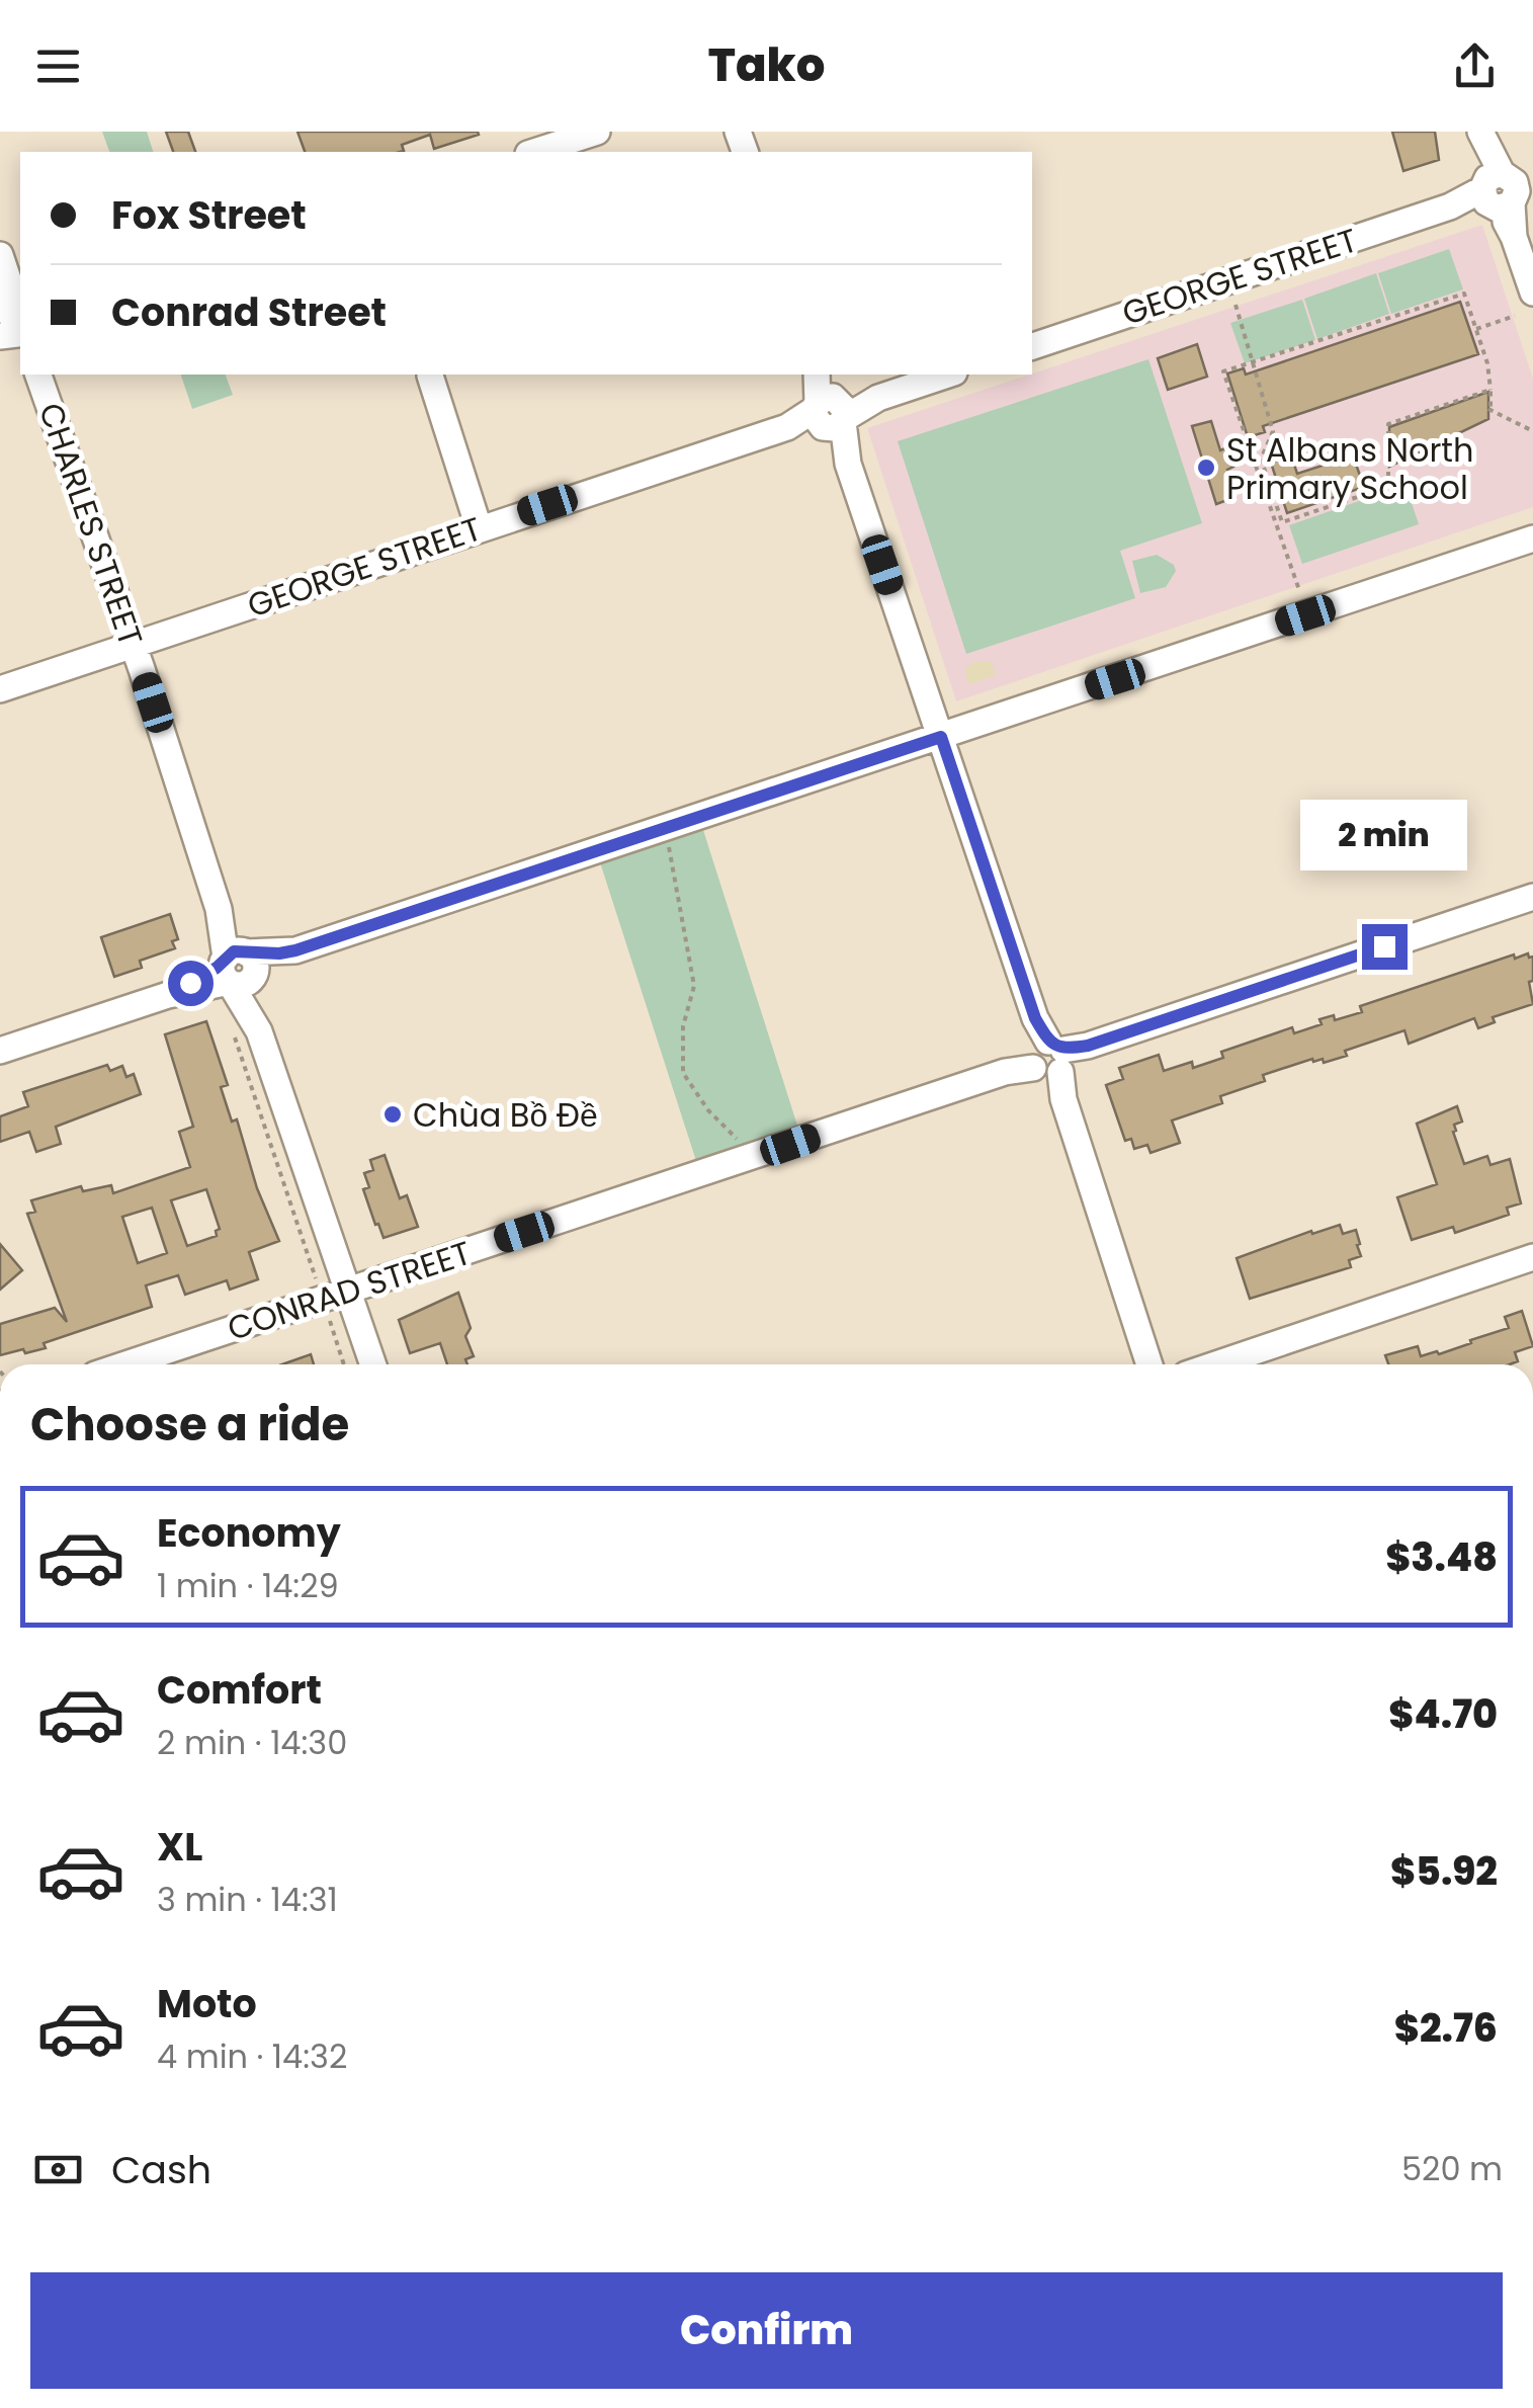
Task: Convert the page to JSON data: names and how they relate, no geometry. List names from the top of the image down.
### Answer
{
  "streets": {
    "street": ["GEORGE STREET", "CHARLES STREET", "CONRAD STREET"]
  },
  "crossings": [
    ["GEORGE STREET", "CHARLES STREET"],
    ["CHARLES STREET", "CONRAD STREET"]
  ],
  "places": ["St Albans North Primary School", "Chùa Bồ Đề"],
  "page": {
    "header": "Tako",
    "banner": ["Fox Street", "Conrad Street"],
    "bubble": "2 min",
    "heading": "Choose a ride",
    "list": [
      {
        "name": "Economy",
        "note": "1 min · 14:29",
        "value": "$3.48"
      },
      {
        "name": "Comfort",
        "note": "2 min · 14:30",
        "value": "$4.70"
      },
      {
        "name": "XL",
        "note": "3 min · 14:31",
        "value": "$5.92"
      },
      {
        "name": "Moto",
        "note": "4 min · 14:32",
        "value": "$2.76"
      }
    ],
    "pay": ["Cash", "520 m"],
    "buttons": "Confirm"
  }
}
